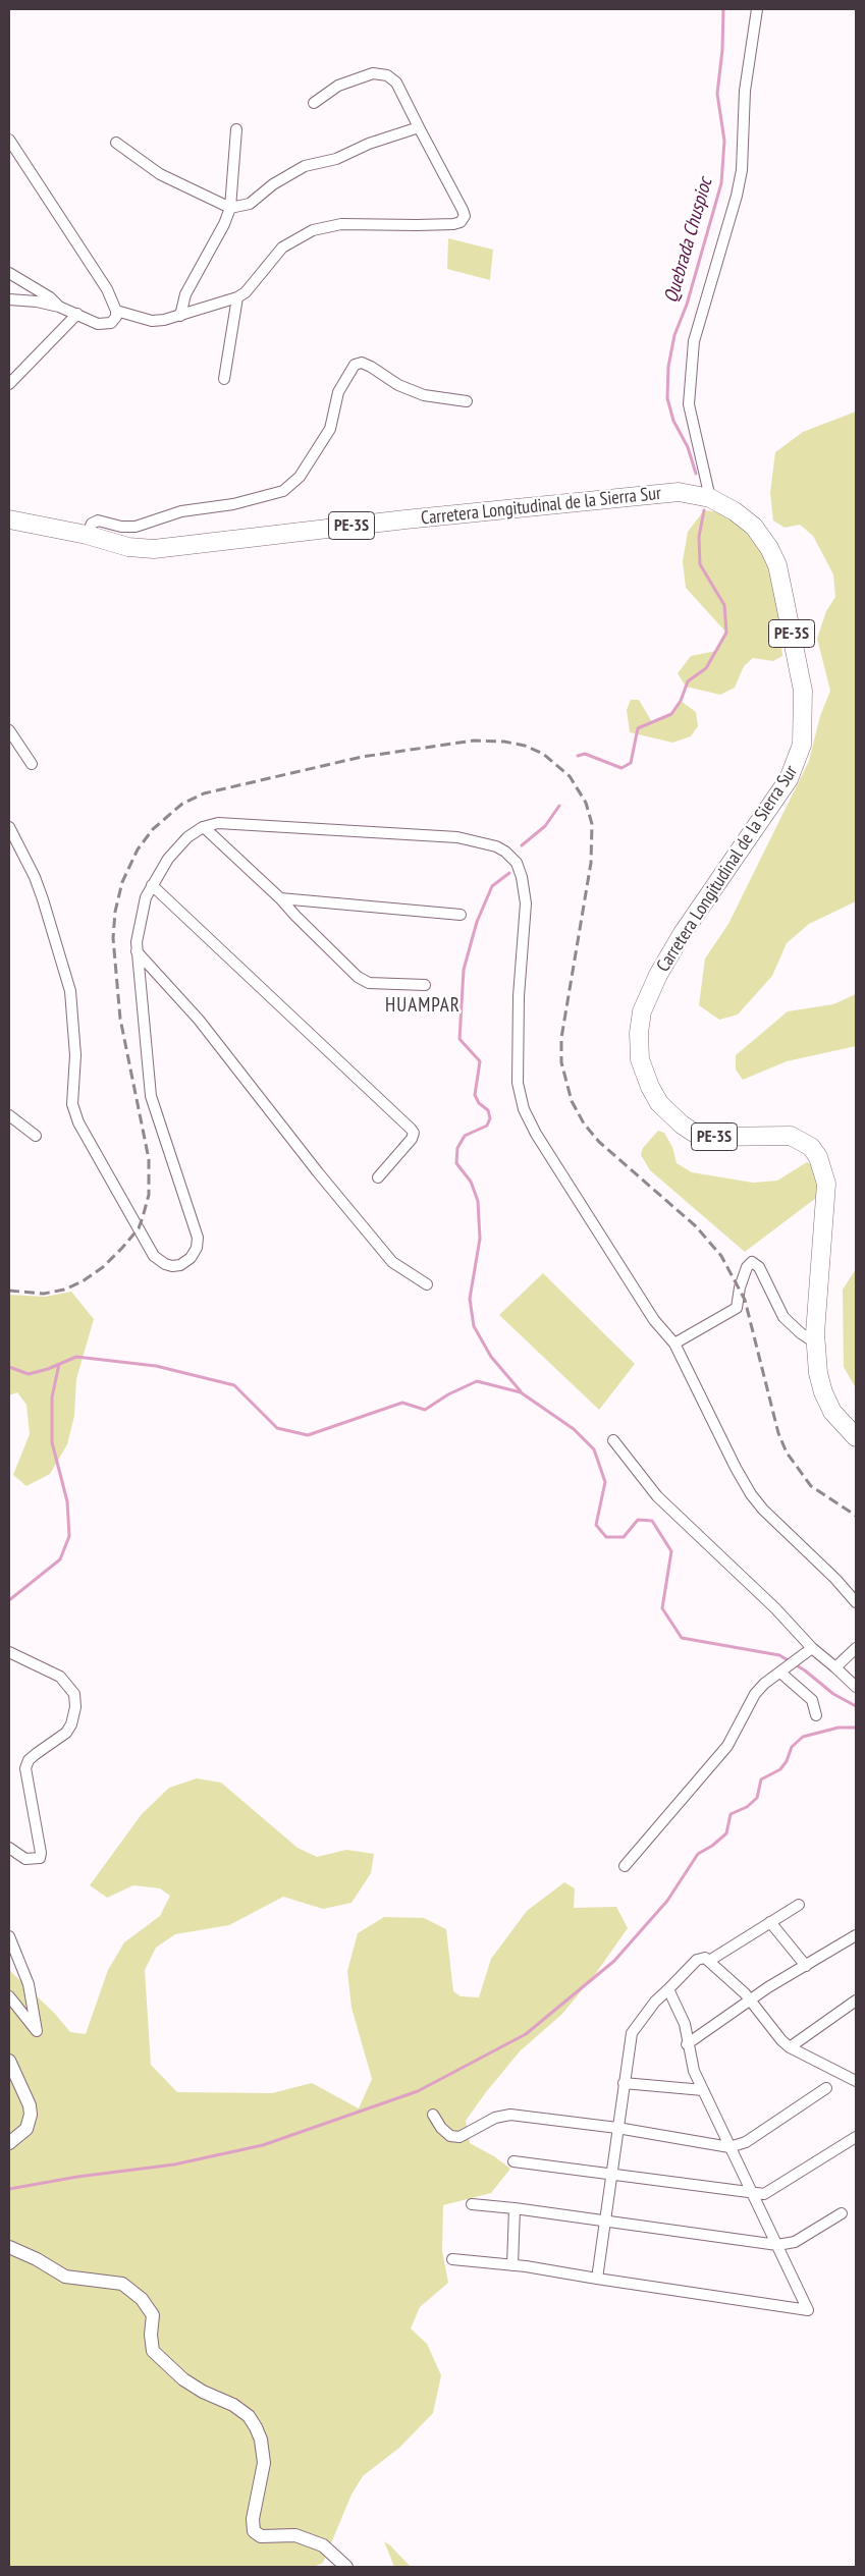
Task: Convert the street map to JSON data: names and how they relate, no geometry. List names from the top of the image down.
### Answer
{
  "streets": {
    "highway": ["Carretera Longitudinal de la Sierra Sur", "PE-3S"]
  },
  "districts": ["HUAMPAR"],
  "water": ["Quebrada Chuspioc"]
}
